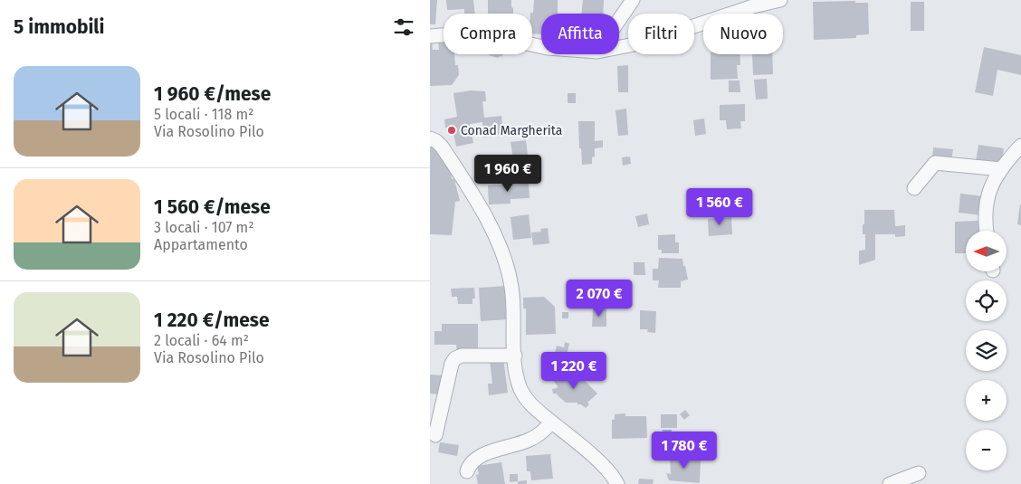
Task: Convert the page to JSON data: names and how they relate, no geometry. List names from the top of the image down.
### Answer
{
  "places": ["Conad Margherita"],
  "north": "left",
  "page": {
    "heading": "5 immobili",
    "chip": [
      "Compra",
      "Affitta",
      "Filtri",
      "Nuovo"
    ],
    "list": [
      {
        "name": "1 960 €/mese",
        "note": "5 locali · 118 m² · Via Rosolino Pilo"
      },
      {
        "name": "1 560 €/mese",
        "note": "3 locali · 107 m² · Appartamento"
      },
      {
        "name": "1 220 €/mese",
        "note": "2 locali · 64 m² · Via Rosolino Pilo"
      }
    ],
    "price": [
      "1 960 €",
      "1 560 €",
      "2 070 €",
      "1 220 €",
      "1 780 €"
    ],
    "map_buttons": ["+", "−"]
  }
}
